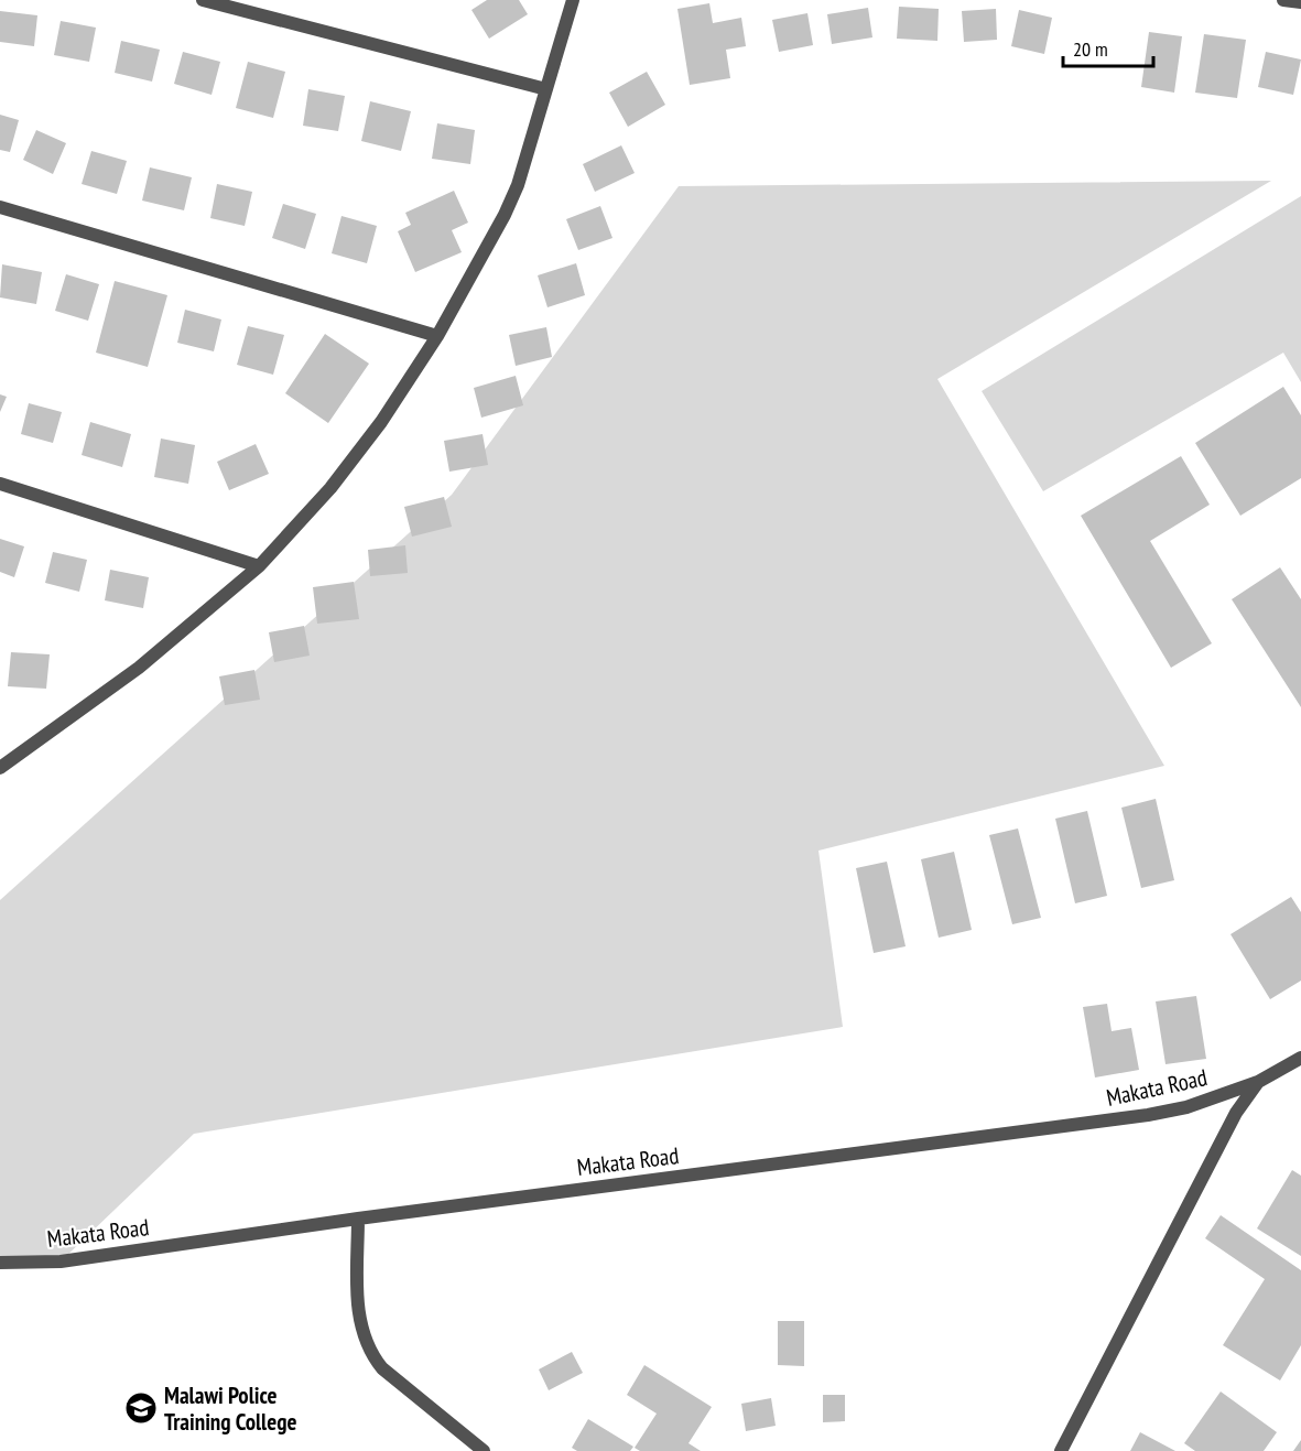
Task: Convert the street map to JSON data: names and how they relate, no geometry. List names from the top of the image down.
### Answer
{
  "streets": {
    "street": ["Makata Road"]
  },
  "places": {
    "school or university": ["Malawi Police Training College"]
  },
  "scale_bar": "20 m"
}
